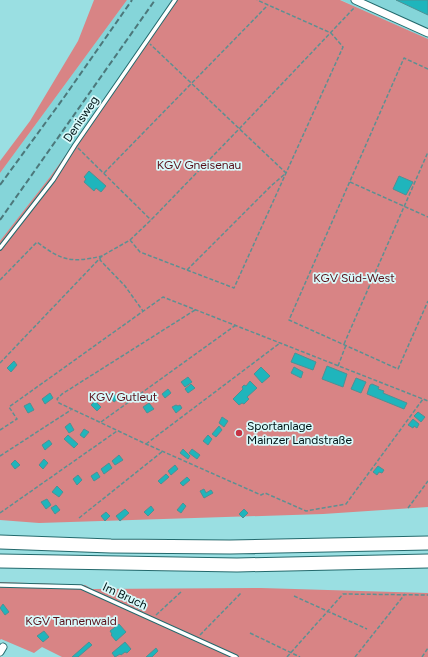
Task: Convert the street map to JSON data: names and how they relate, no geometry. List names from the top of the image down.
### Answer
{
  "streets": {
    "lane": ["Denisweg", "Im Bruch"]
  },
  "parks": [
    "KGV Gneisenau",
    "KGV Süd-West",
    "KGV Gutleut",
    "KGV Tannenwald"
  ],
  "places": ["Sportanlage Mainzer Landstraße"]
}
